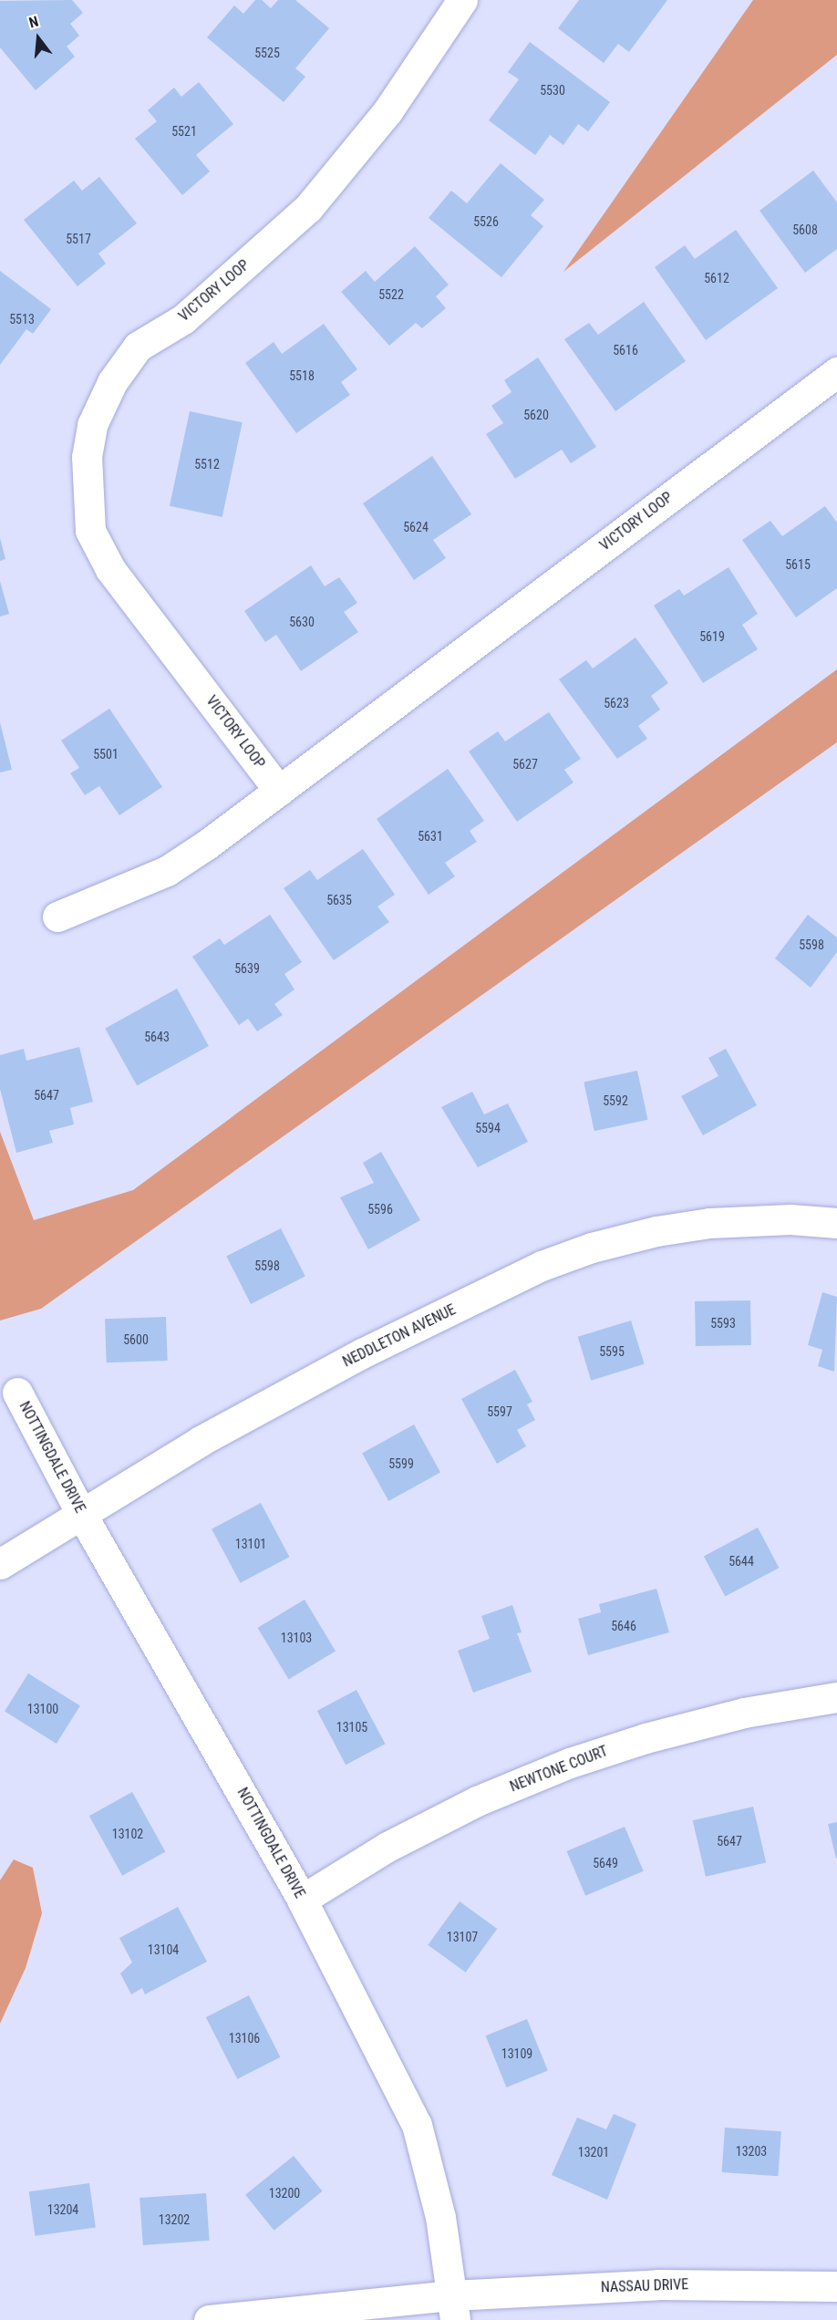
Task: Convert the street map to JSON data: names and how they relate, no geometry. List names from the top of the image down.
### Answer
{
  "streets": {
    "street": [
      "VICTORY LOOP",
      "NEDDLETON AVENUE",
      "NOTTINGDALE DRIVE",
      "NEWTONE COURT",
      "NASSAU DRIVE"
    ]
  },
  "crossings": [
    ["NEDDLETON AVENUE", "NOTTINGDALE DRIVE"],
    ["NOTTINGDALE DRIVE", "NEWTONE COURT"],
    ["NOTTINGDALE DRIVE", "NASSAU DRIVE"]
  ],
  "house_numbers": [
    "5525",
    "5530",
    "5521",
    "5526",
    "5608",
    "5517",
    "5612",
    "5522",
    "5513",
    "5616",
    "5518",
    "5620",
    "5512",
    "5624",
    "5615",
    "5630",
    "5619",
    "5623",
    "5501",
    "5627",
    "5631",
    "5635",
    "5598",
    "5639",
    "5643",
    "5647",
    "5592",
    "5594",
    "5596",
    "5598",
    "5593",
    "5600",
    "5595",
    "5597",
    "5599",
    "13101",
    "5644",
    "5646",
    "13103",
    "13100",
    "13105",
    "13102",
    "5647",
    "5649",
    "13107",
    "13104",
    "13106",
    "13109",
    "13203",
    "13201",
    "13200",
    "13204",
    "13202"
  ],
  "north": "top"
}
